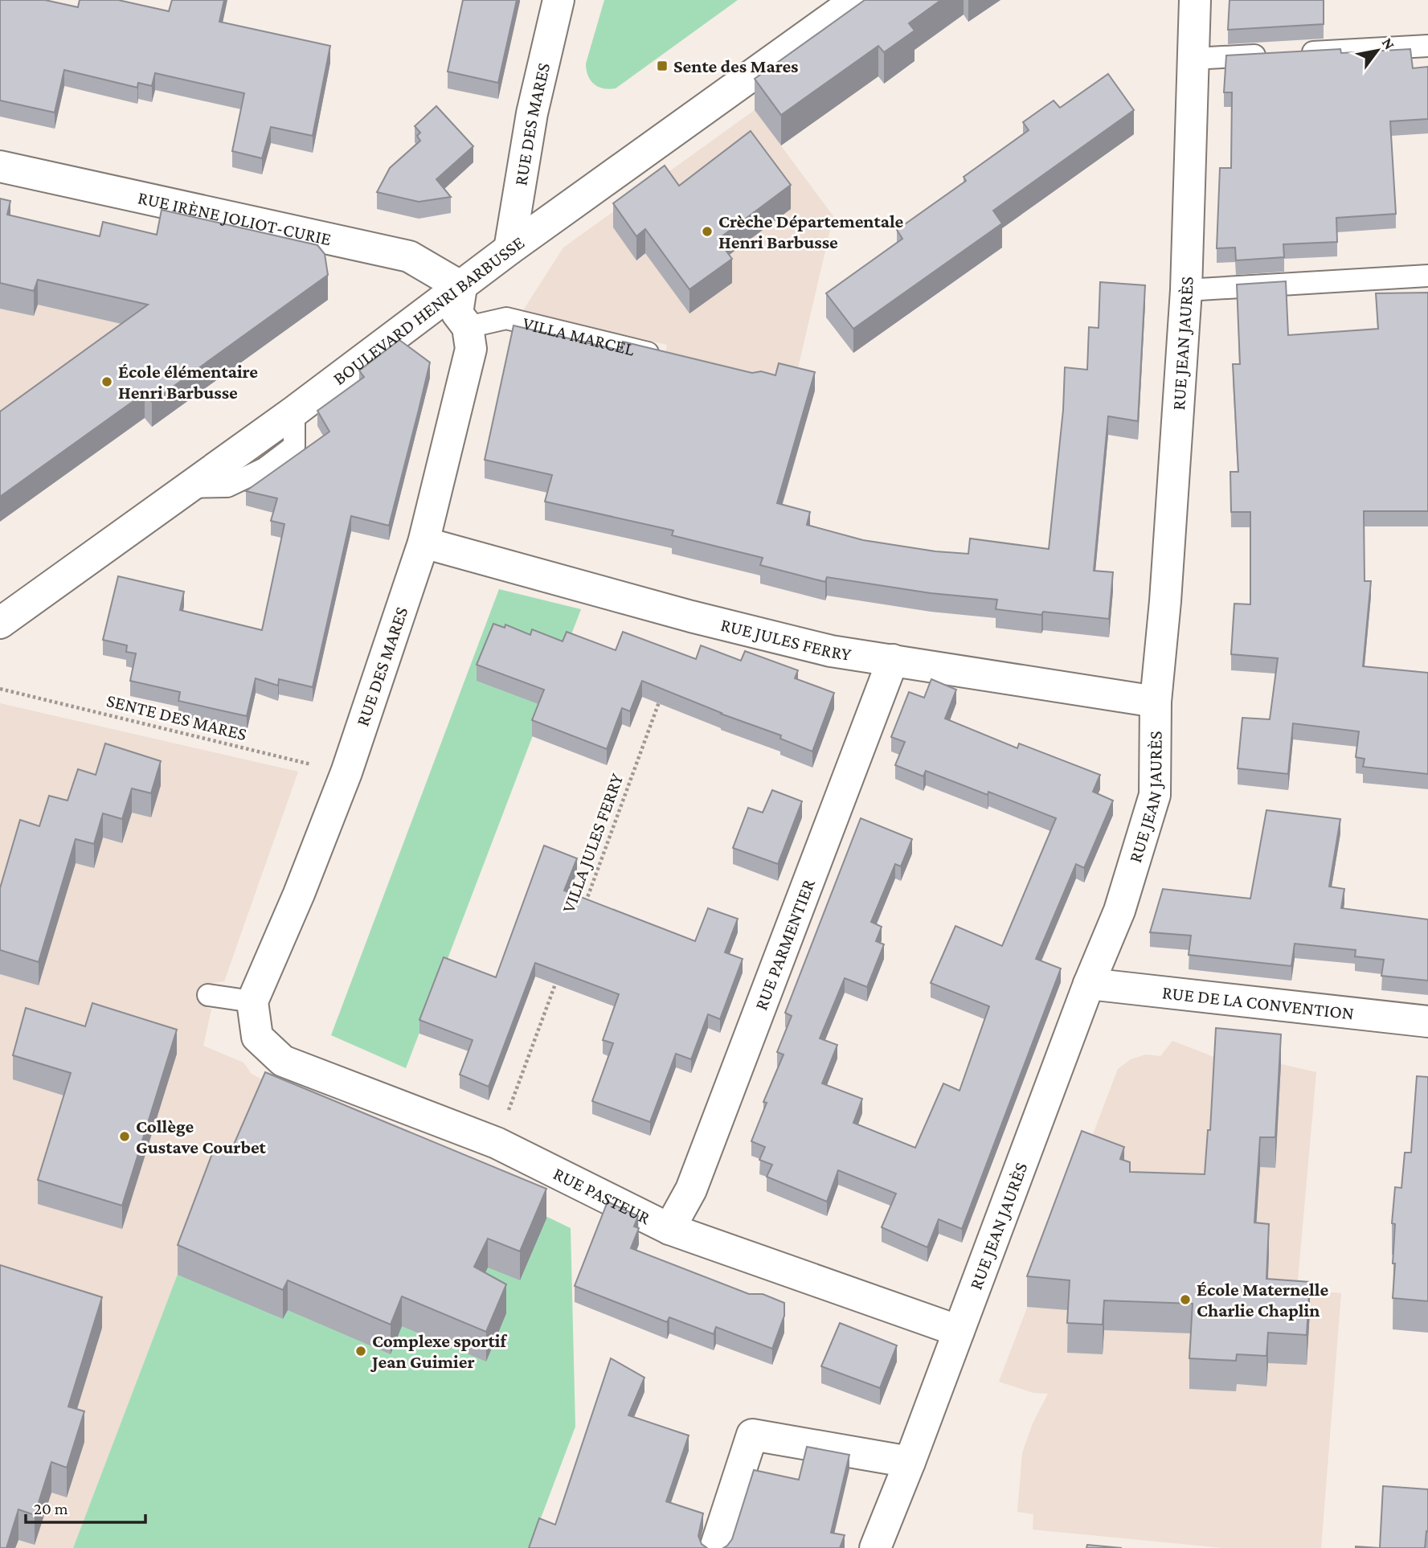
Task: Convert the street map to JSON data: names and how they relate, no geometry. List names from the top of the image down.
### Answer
{
  "streets": {
    "street": [
      "RUE DES MARES",
      "RUE IRÈNE JOLIOT-CURIE",
      "BOULEVARD HENRI BARBUSSE",
      "RUE JEAN JAURÈS",
      "RUE JULES FERRY",
      "RUE PARMENTIER",
      "RUE DE LA CONVENTION",
      "RUE PASTEUR"
    ],
    "lane": ["VILLA MARCEL"],
    "path": ["SENTE DES MARES", "VILLA JULES FERRY"]
  },
  "crossings": [
    ["RUE DES MARES", "RUE IRÈNE JOLIOT-CURIE"],
    ["RUE DES MARES", "BOULEVARD HENRI BARBUSSE"],
    ["RUE DES MARES", "VILLA MARCEL"],
    ["RUE DES MARES", "RUE JULES FERRY"],
    ["RUE DES MARES", "SENTE DES MARES"],
    ["RUE DES MARES", "RUE PASTEUR"],
    ["RUE IRÈNE JOLIOT-CURIE", "BOULEVARD HENRI BARBUSSE"],
    ["RUE JEAN JAURÈS", "RUE JULES FERRY"],
    ["RUE JEAN JAURÈS", "RUE DE LA CONVENTION"],
    ["RUE JEAN JAURÈS", "RUE PASTEUR"],
    ["RUE JULES FERRY", "RUE PARMENTIER"],
    ["RUE PARMENTIER", "RUE PASTEUR"]
  ],
  "places": {
    "transit": ["Sente des Mares"],
    "other": [
      "Crèche Départementale Henri Barbusse",
      "École élémentaire Henri Barbusse",
      "Collège Gustave Courbet",
      "École Maternelle Charlie Chaplin",
      "Complexe sportif Jean Guimier"
    ]
  },
  "scale_bar": "20 m",
  "north": "top right"
}
